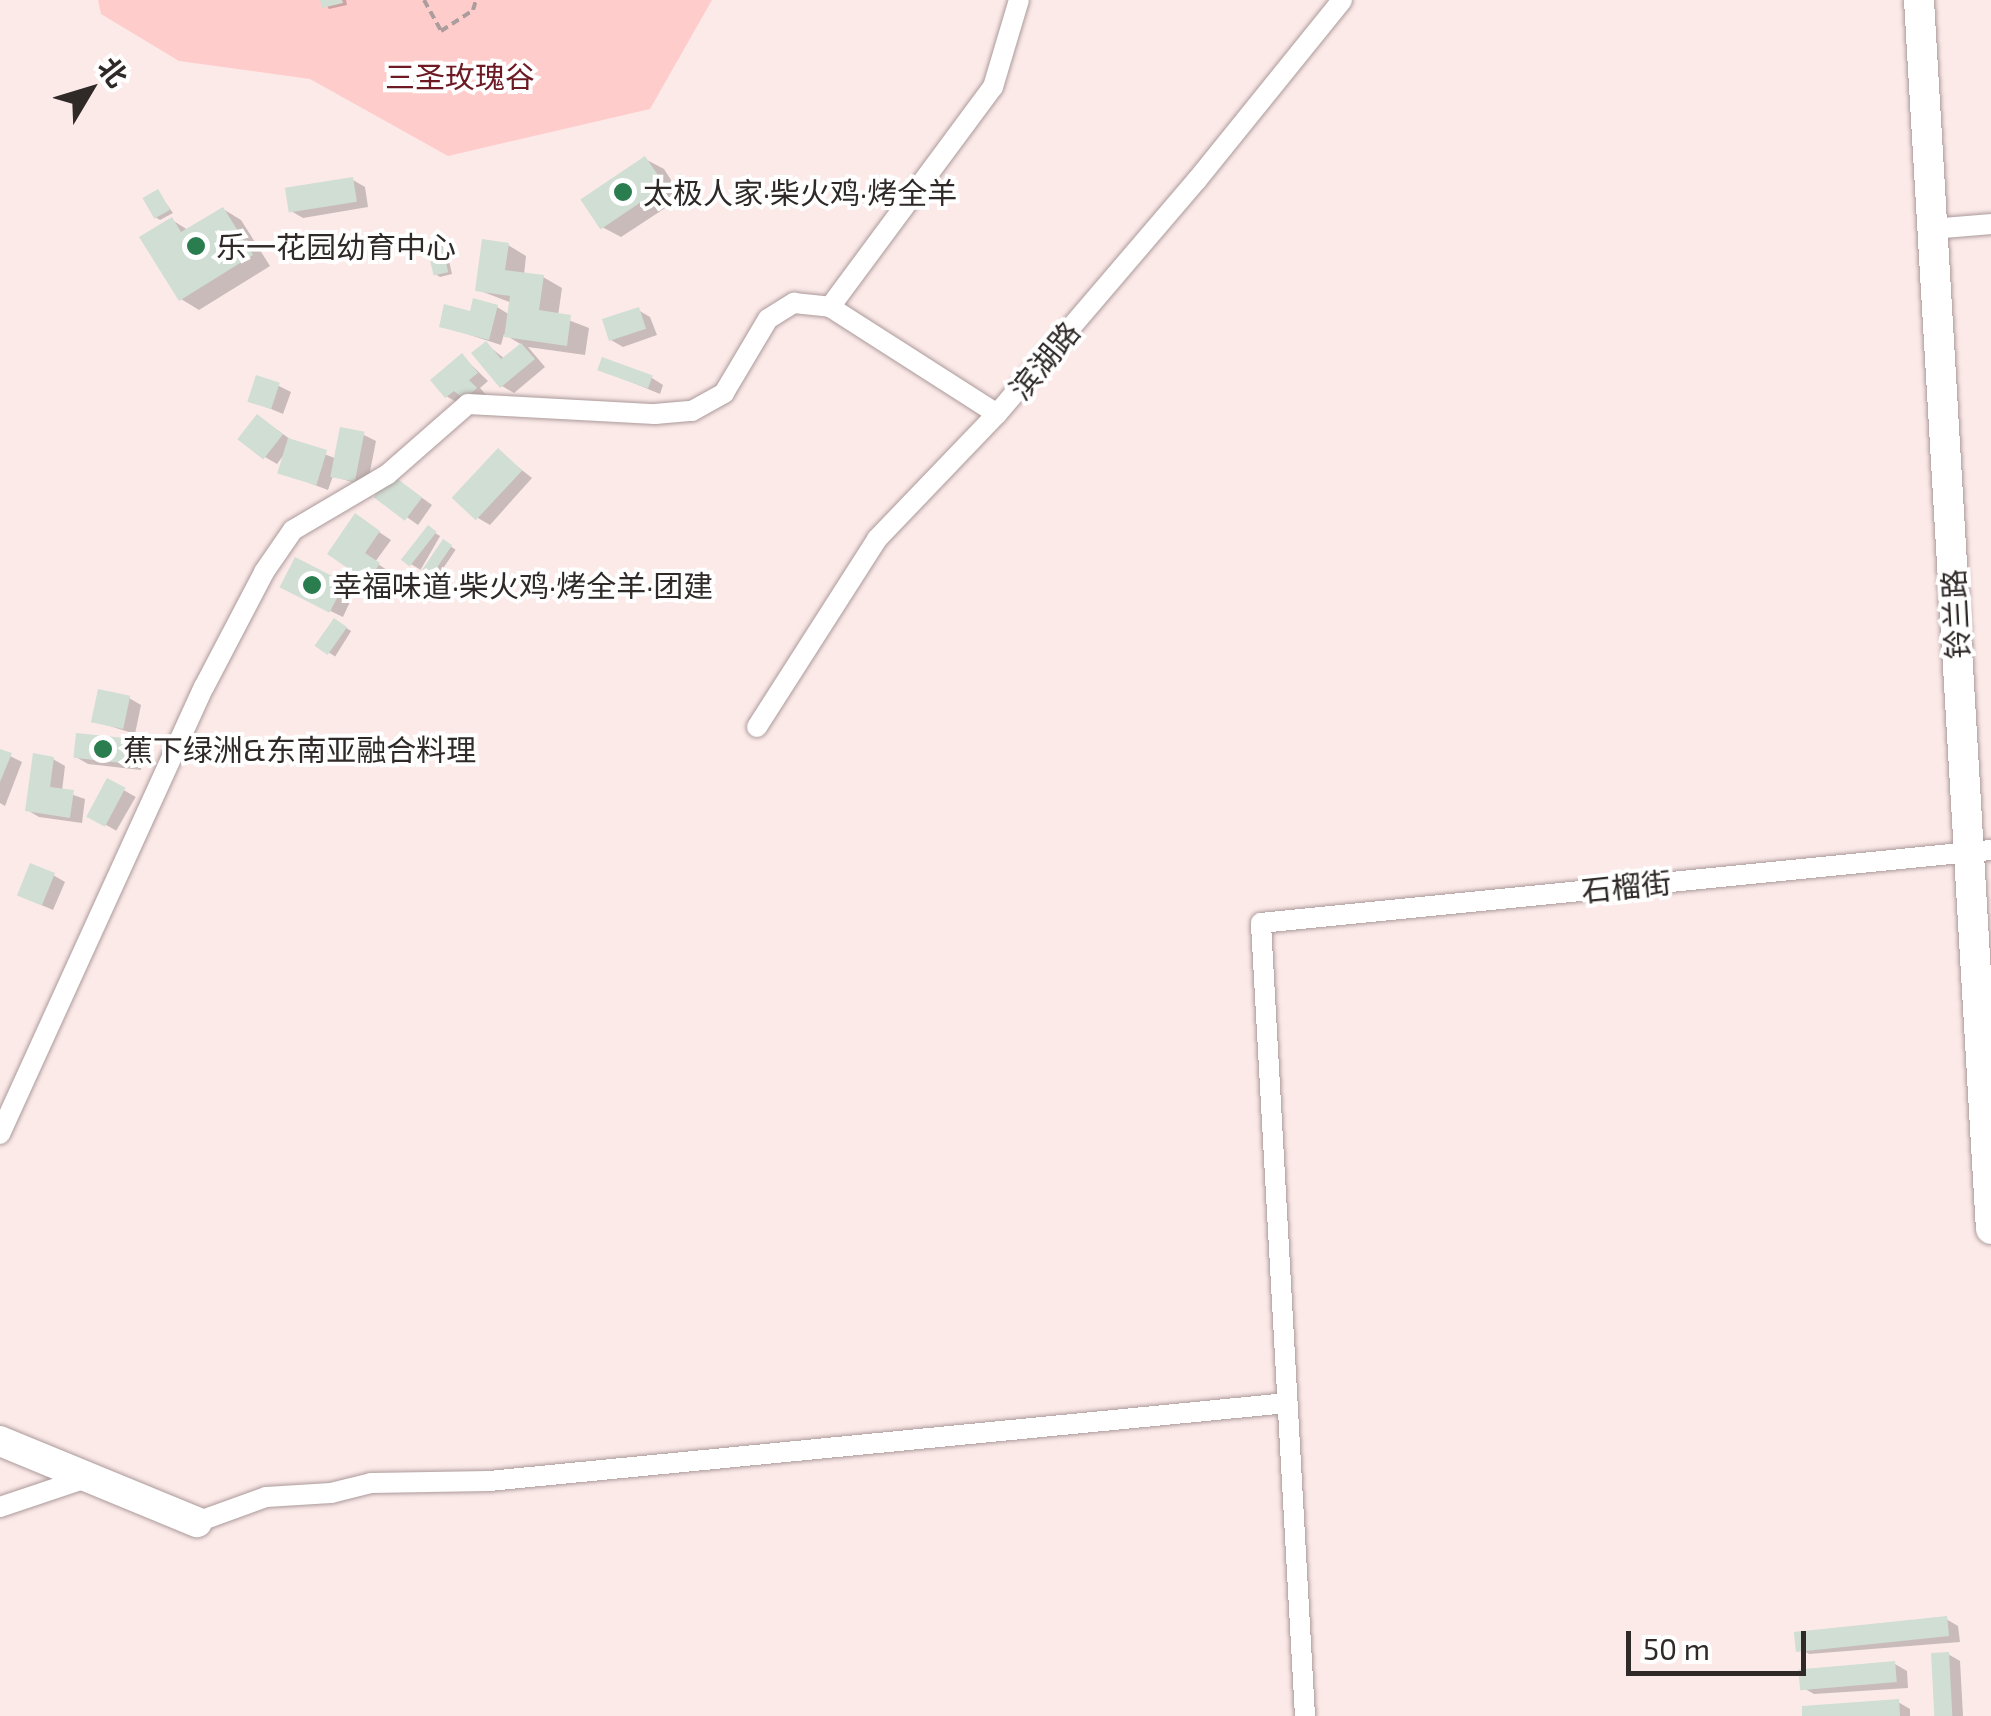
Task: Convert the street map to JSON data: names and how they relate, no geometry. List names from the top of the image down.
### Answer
{
  "streets": {
    "street": ["滨湖路", "铃兰路", "石榴街"]
  },
  "crossings": [
    ["铃兰路", "石榴街"]
  ],
  "parks": ["三圣玫瑰谷"],
  "places": [
    "太极人家·柴火鸡·烤全羊",
    "乐一花园幼育中心",
    "幸福味道·柴火鸡·烤全羊·团建",
    "蕉下绿洲&东南亚融合料理"
  ],
  "scale_bar": "50 m",
  "north": "top right"
}
